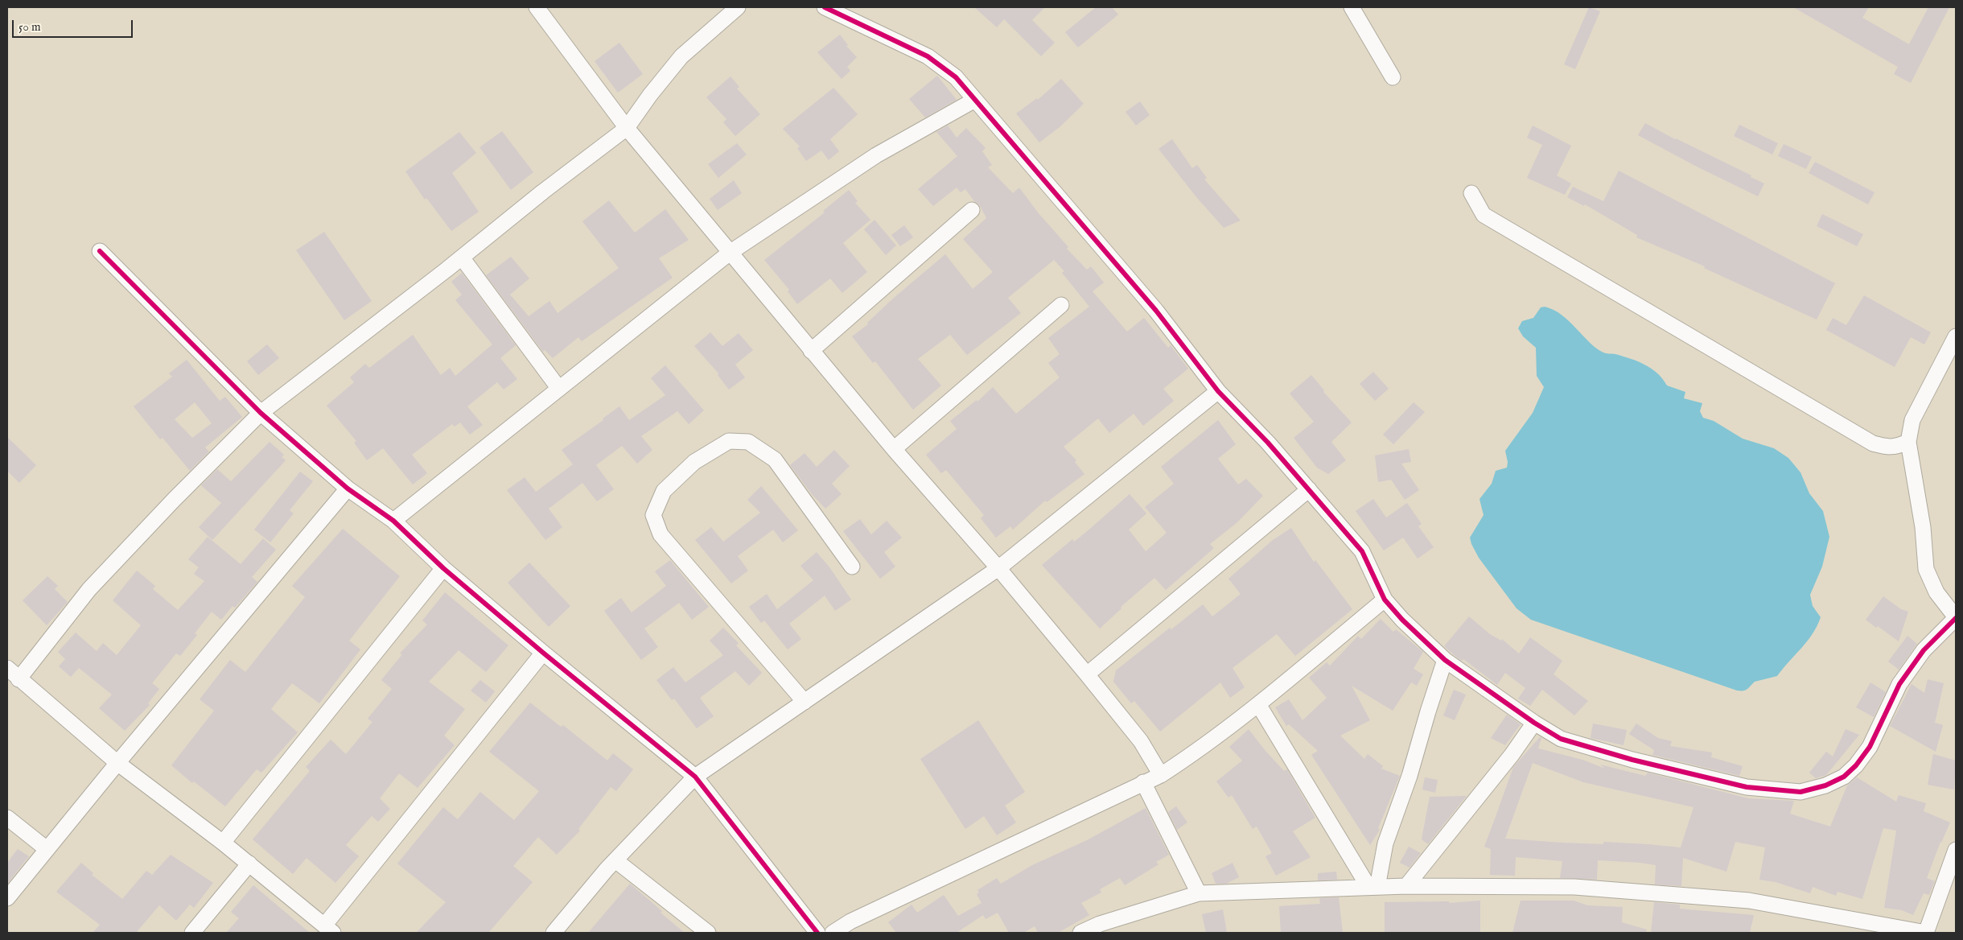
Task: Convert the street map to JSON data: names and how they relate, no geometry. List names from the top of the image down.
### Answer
{
  "scale_bar": "50 m"
}
